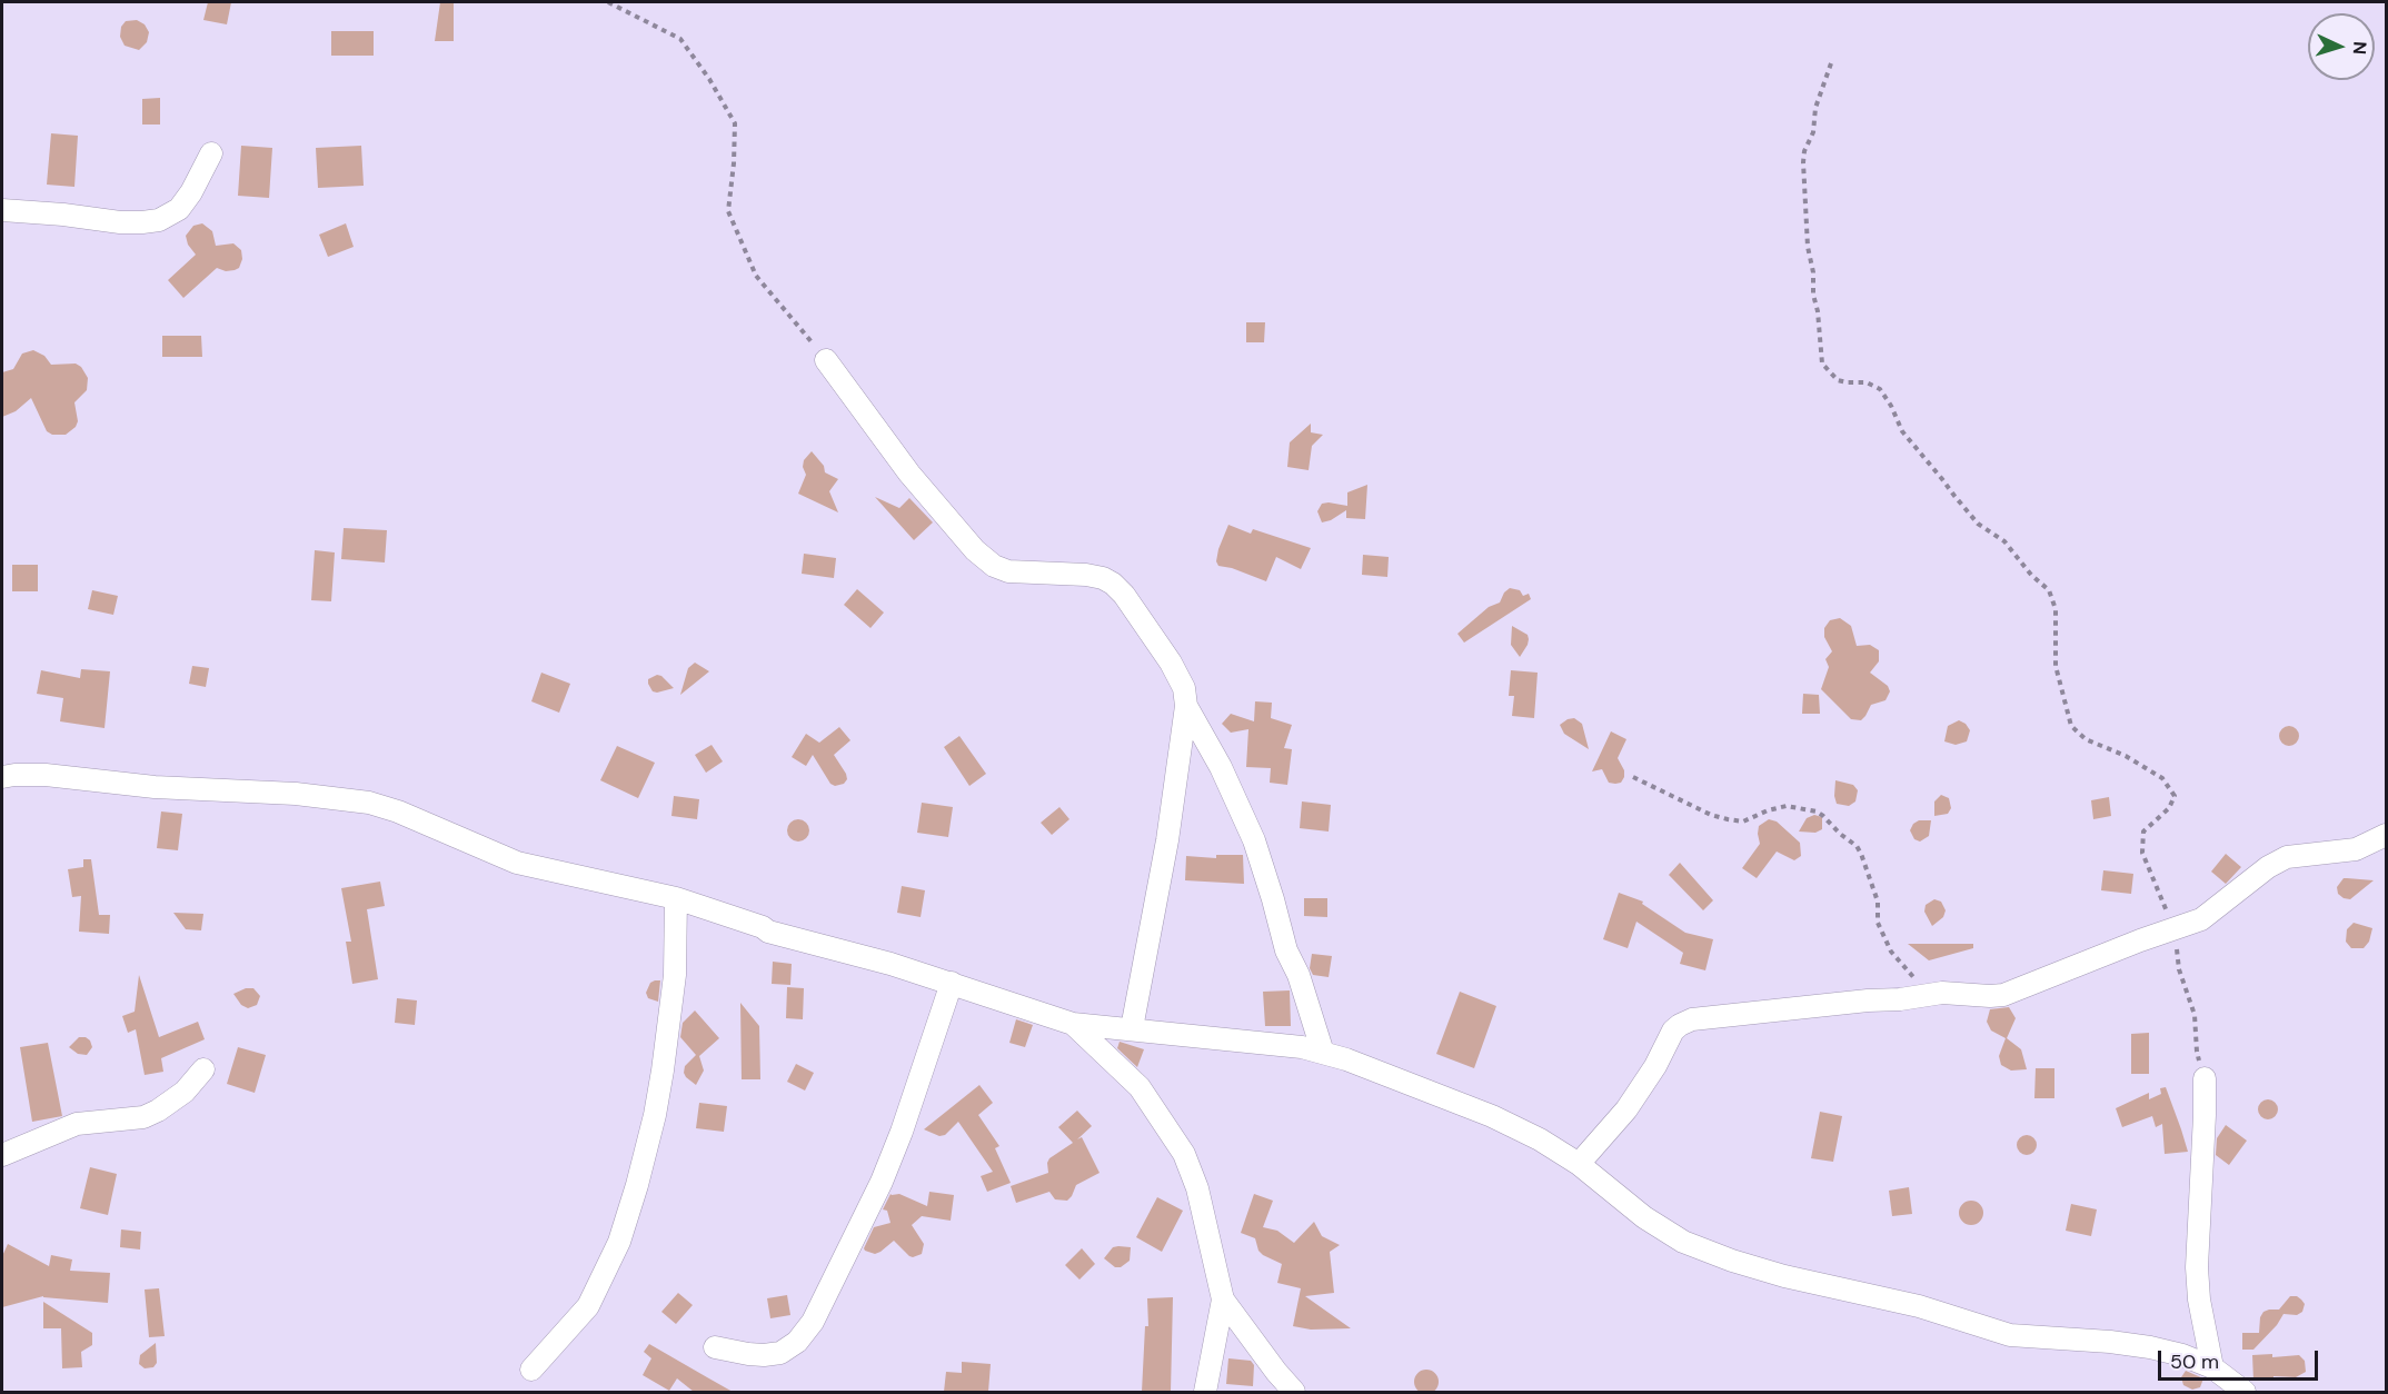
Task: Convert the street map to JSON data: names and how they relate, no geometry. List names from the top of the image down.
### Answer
{
  "scale_bar": "50 m",
  "north": "right"
}
